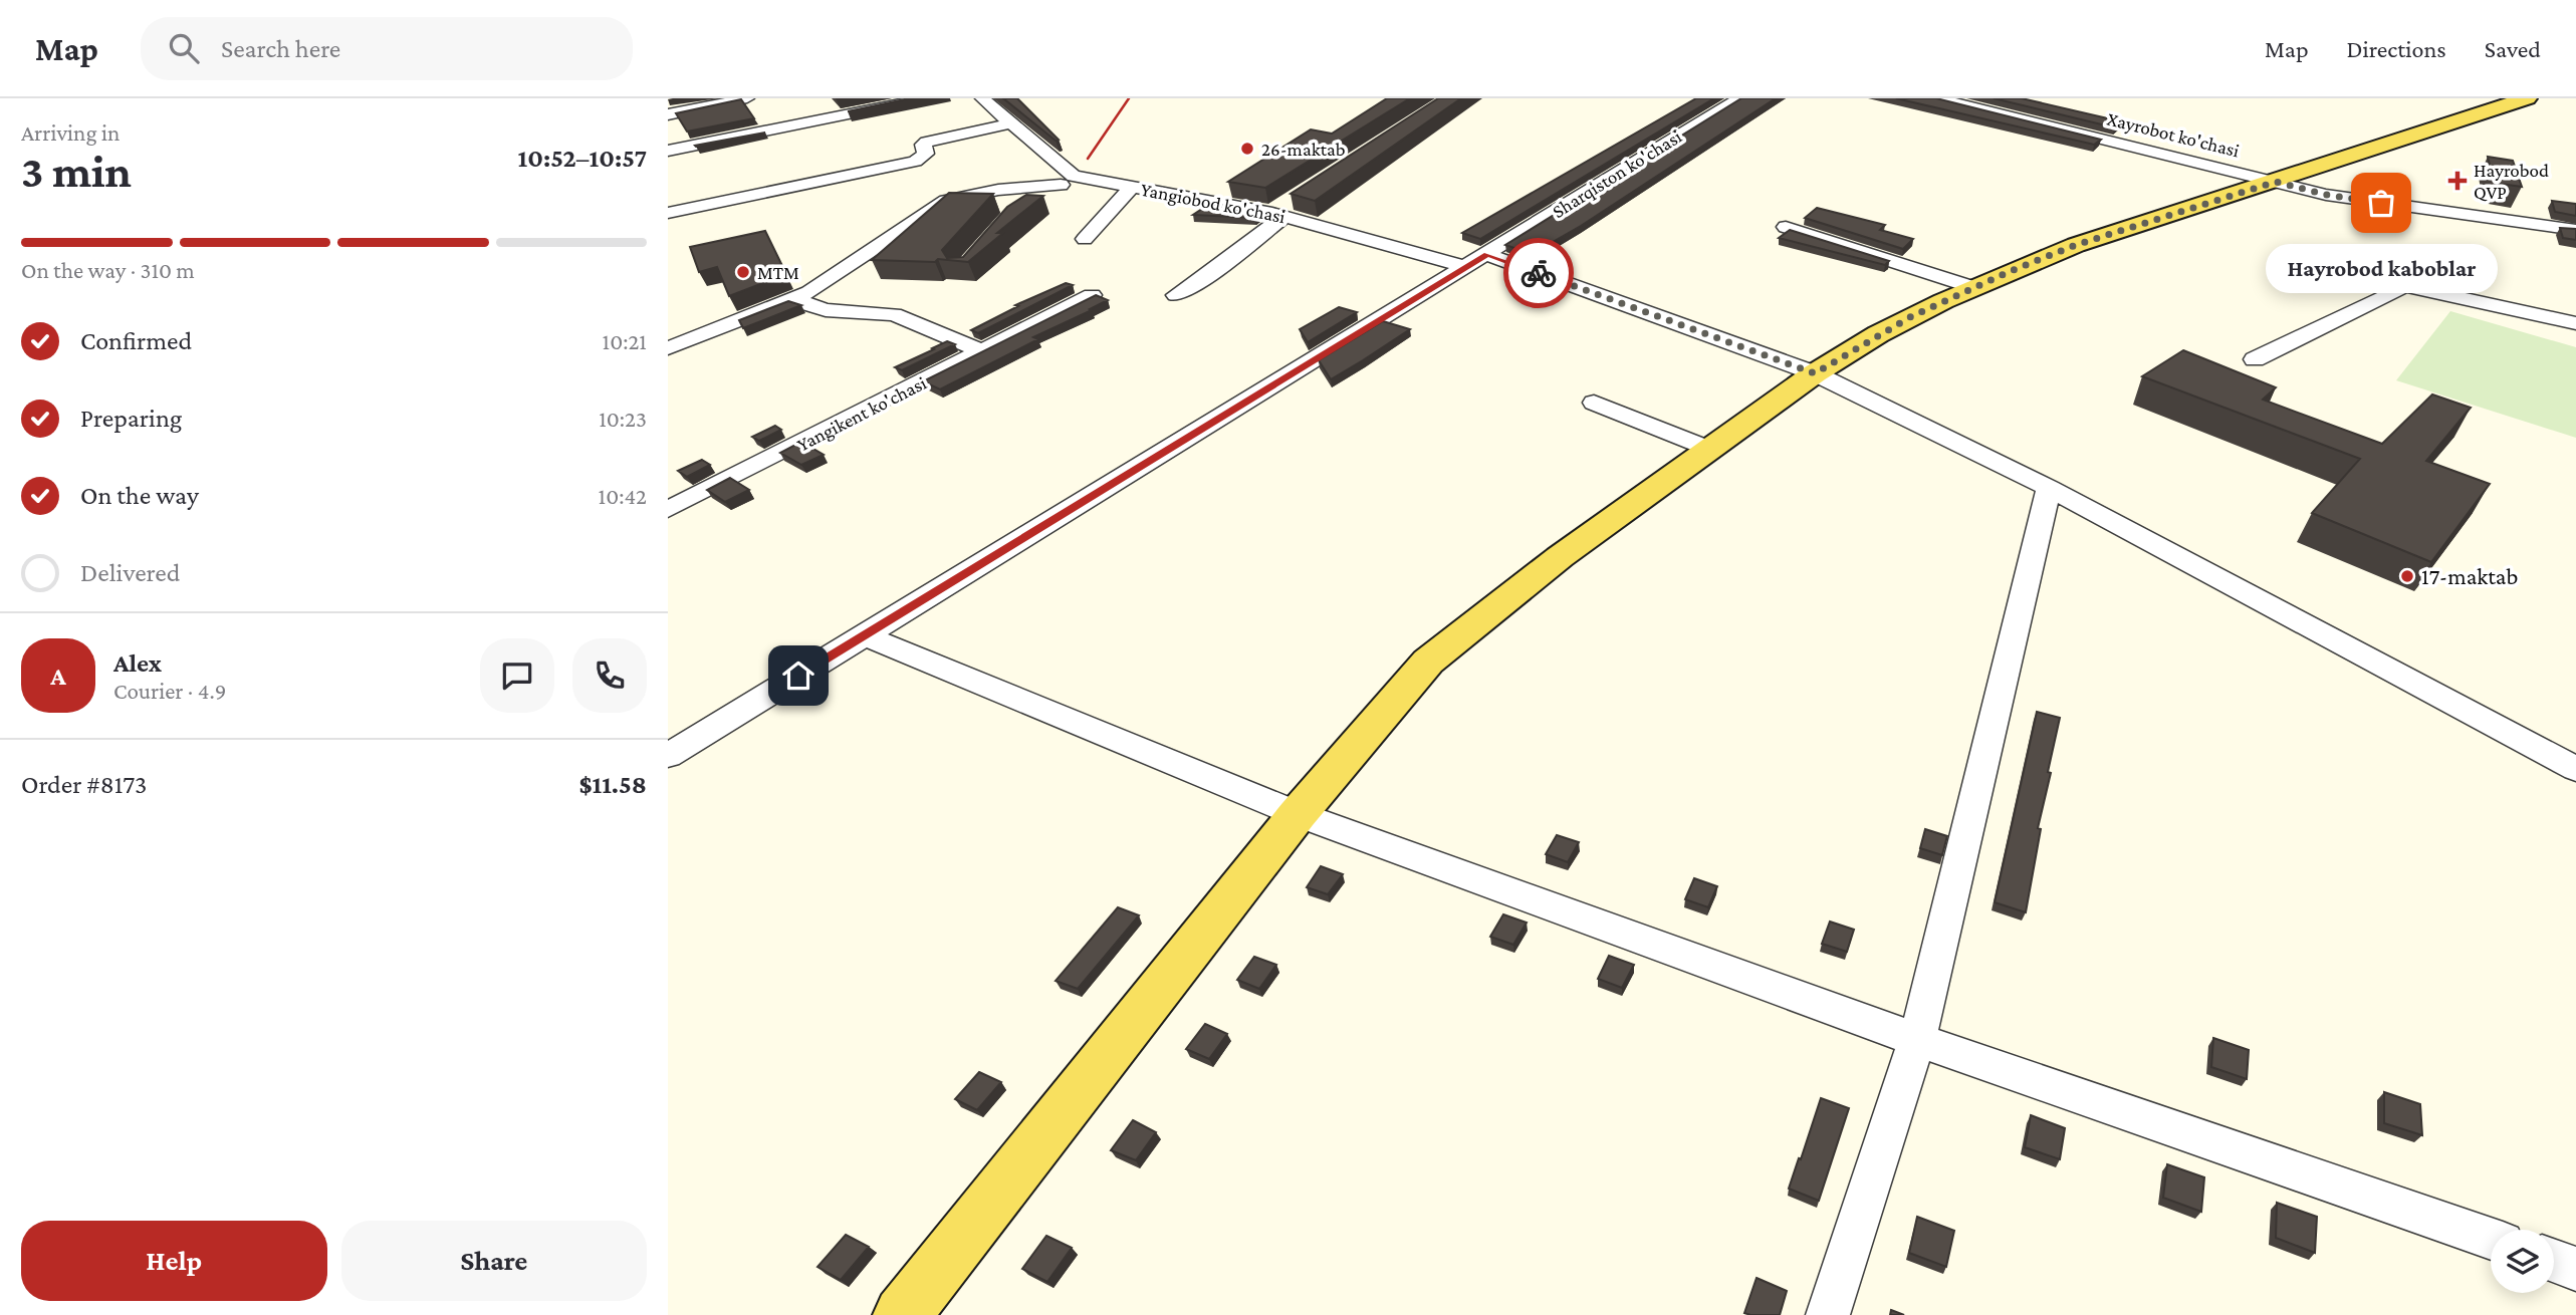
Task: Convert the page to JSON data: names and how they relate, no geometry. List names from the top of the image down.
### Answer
{
  "streets": {
    "street": [
      "Xayrobot ko'chasi",
      "Sharqiston ko'chasi",
      "Yangiobod ko'chasi",
      "Yangikent ko'chasi"
    ]
  },
  "crossings": [
    ["Sharqiston ko'chasi", "Yangiobod ko'chasi"]
  ],
  "places": {
    "other": [
      "26-maktab",
      "Hayrobod kaboblar",
      "MTM",
      "17-maktab"
    ],
    "health": ["Hayrobod QVP"]
  },
  "page": {
    "header": "Map",
    "search": "Search here",
    "nav": ["Map", "Directions", "Saved"],
    "heading": ["3 min", "Arriving in", "10:52–10:57"],
    "panel": [
      "Alex",
      "Courier · 4.9",
      "Order #8173",
      "$11.58"
    ],
    "bar": "On the way · 310 m",
    "bubble": "Hayrobod kaboblar",
    "list": [
      ["Confirmed", "10:21"],
      ["Preparing", "10:23"],
      ["On the way", "10:42"],
      "Delivered"
    ],
    "round": "A",
    "buttons": ["Help", "Share"]
  }
}
